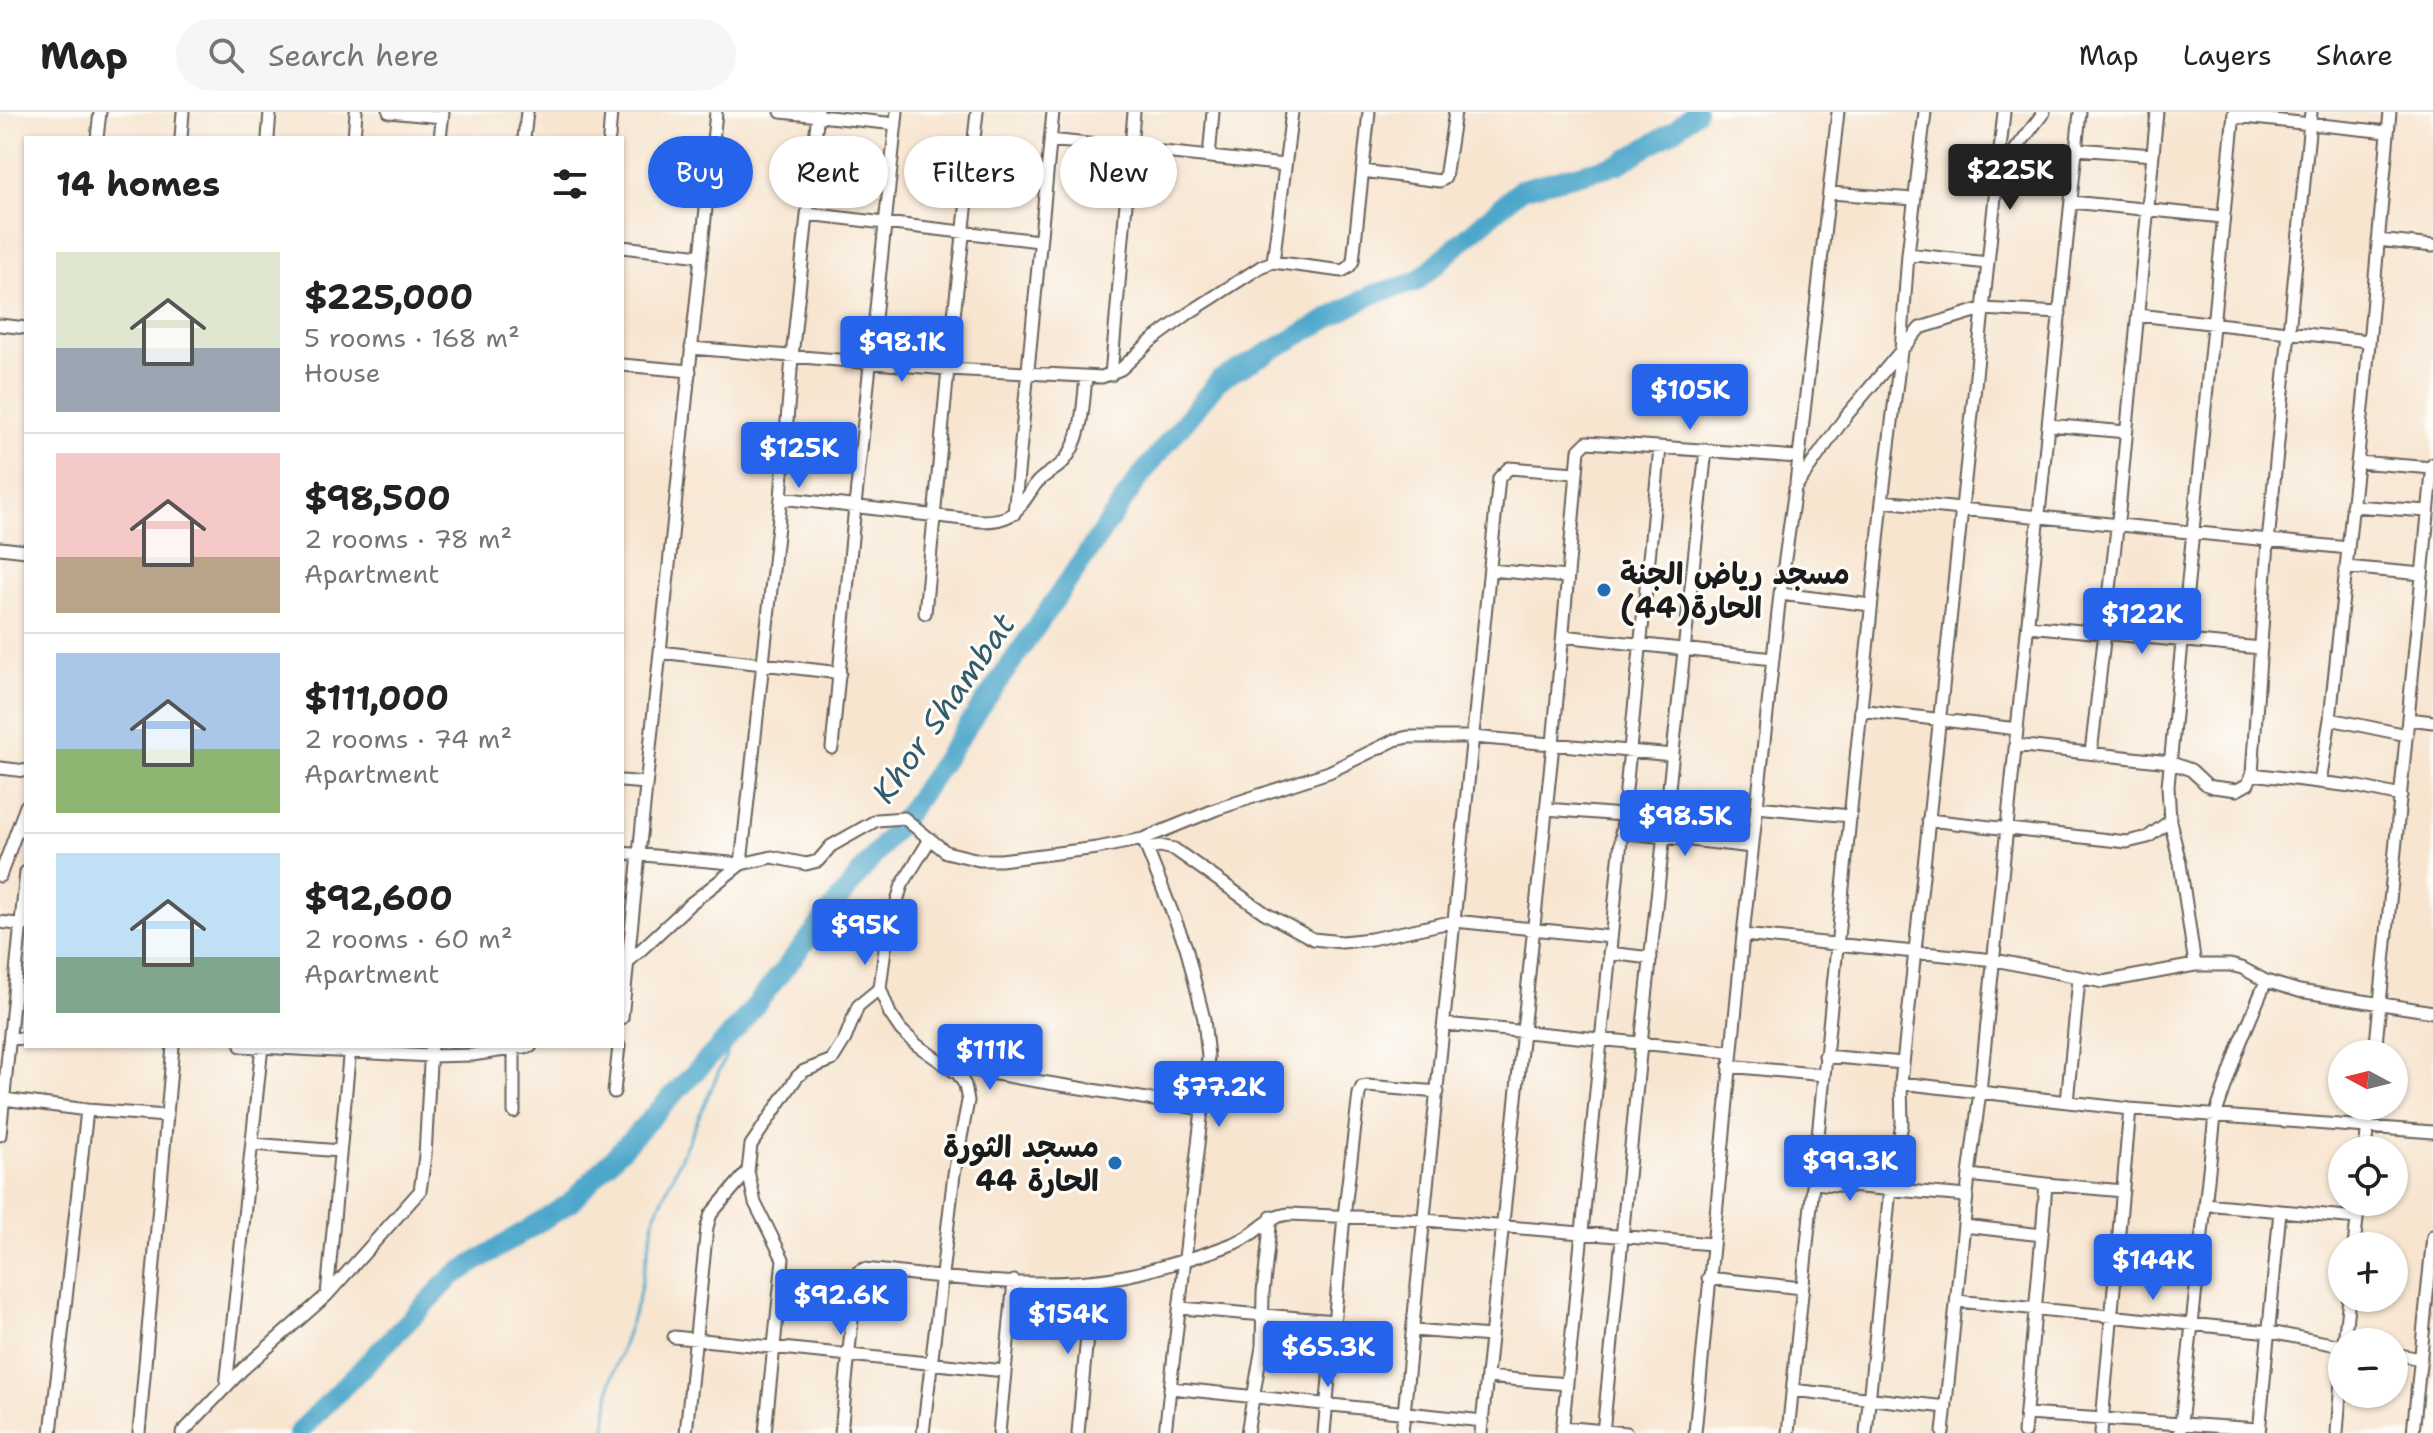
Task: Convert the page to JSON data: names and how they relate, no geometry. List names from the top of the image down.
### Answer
{
  "water": ["Khor Shambat"],
  "places": ["مسجد رياض الجنة الحارة(44)", "مسجد الثورة الحارة 44"],
  "north": "left",
  "page": {
    "header": "Map",
    "search": "Search here",
    "nav": ["Map", "Layers", "Share"],
    "chip": [
      "Buy",
      "Rent",
      "Filters",
      "New"
    ],
    "heading": "14 homes",
    "price": [
      "$225K",
      "$98.1K",
      "$105K",
      "$125K",
      "$122K",
      "$98.5K",
      "$95K",
      "$111K",
      "$77.2K",
      "$99.3K",
      "$144K",
      "$92.6K",
      "$154K",
      "$65.3K"
    ],
    "list": [
      {
        "name": "$225,000",
        "note": "5 rooms · 168 m² · House"
      },
      {
        "name": "$98,500",
        "note": "2 rooms · 78 m² · Apartment"
      },
      {
        "name": "$111,000",
        "note": "2 rooms · 74 m² · Apartment"
      },
      {
        "name": "$92,600",
        "note": "2 rooms · 60 m² · Apartment"
      }
    ],
    "map_buttons": ["+", "−"]
  }
}
